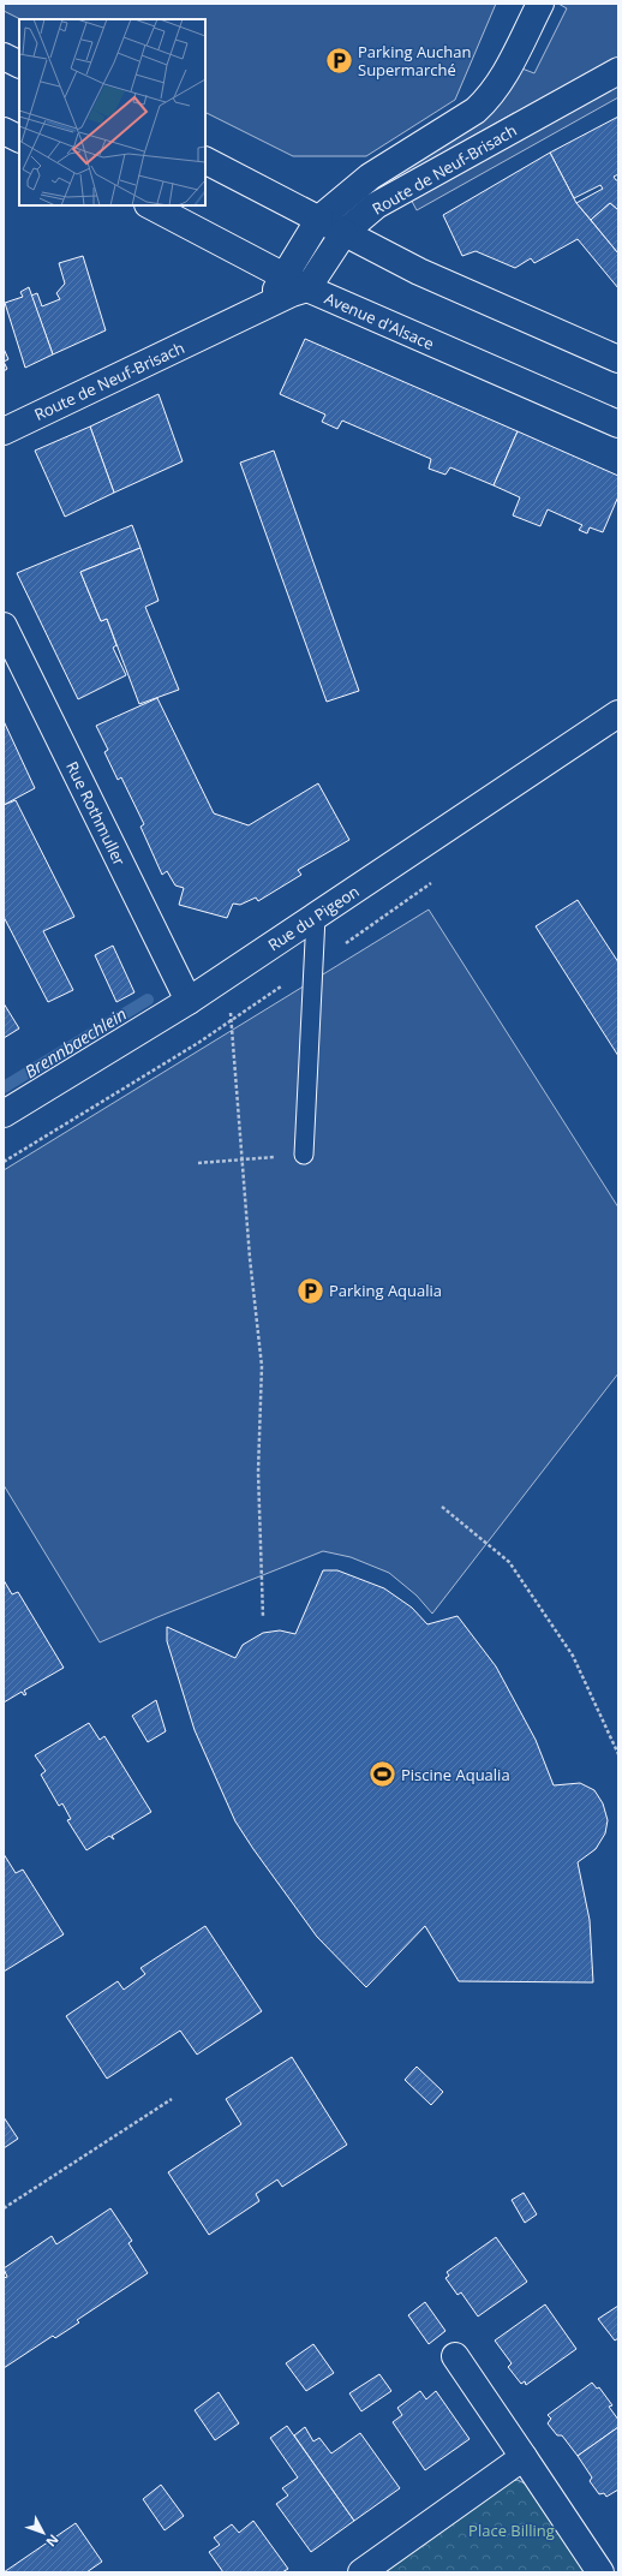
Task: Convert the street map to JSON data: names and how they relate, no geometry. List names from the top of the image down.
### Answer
{
  "streets": {
    "street": [
      "Route de Neuf-Brisach",
      "Avenue d'Alsace",
      "Rue Rothmuller",
      "Rue du Pigeon"
    ]
  },
  "crossings": [
    ["Route de Neuf-Brisach", "Avenue d'Alsace"],
    ["Rue Rothmuller", "Rue du Pigeon"]
  ],
  "water": ["Brennbaechlein"],
  "parks": ["Place Billing"],
  "places": {
    "parking": ["Parking Auchan Supermarché", "Parking Aqualia"],
    "sports": ["Piscine Aqualia"]
  },
  "north": "bottom right"
}
